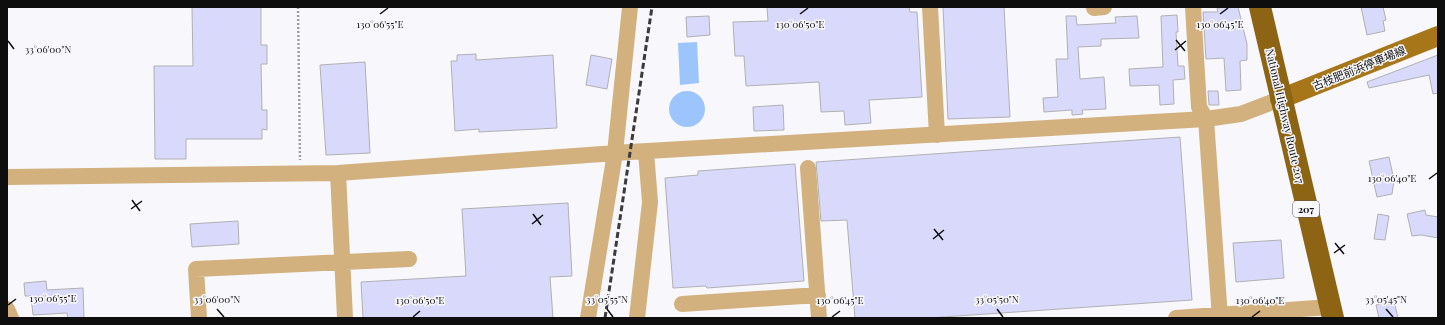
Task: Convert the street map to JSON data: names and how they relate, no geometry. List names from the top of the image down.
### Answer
{
  "streets": {
    "highway": ["National Highway Route 207", "207"],
    "main road": ["古枝肥前浜停車場線"]
  },
  "crossings": [
    ["古枝肥前浜停車場線", "National Highway Route 207"]
  ],
  "coordinates": [
    "130°06'55\"E",
    "130°06'50\"E",
    "130°06'45\"E",
    "33°06'00\"N",
    "130°06'40\"E",
    "33°05'55\"N",
    "33°05'50\"N",
    "33°05'45\"N"
  ]
}
